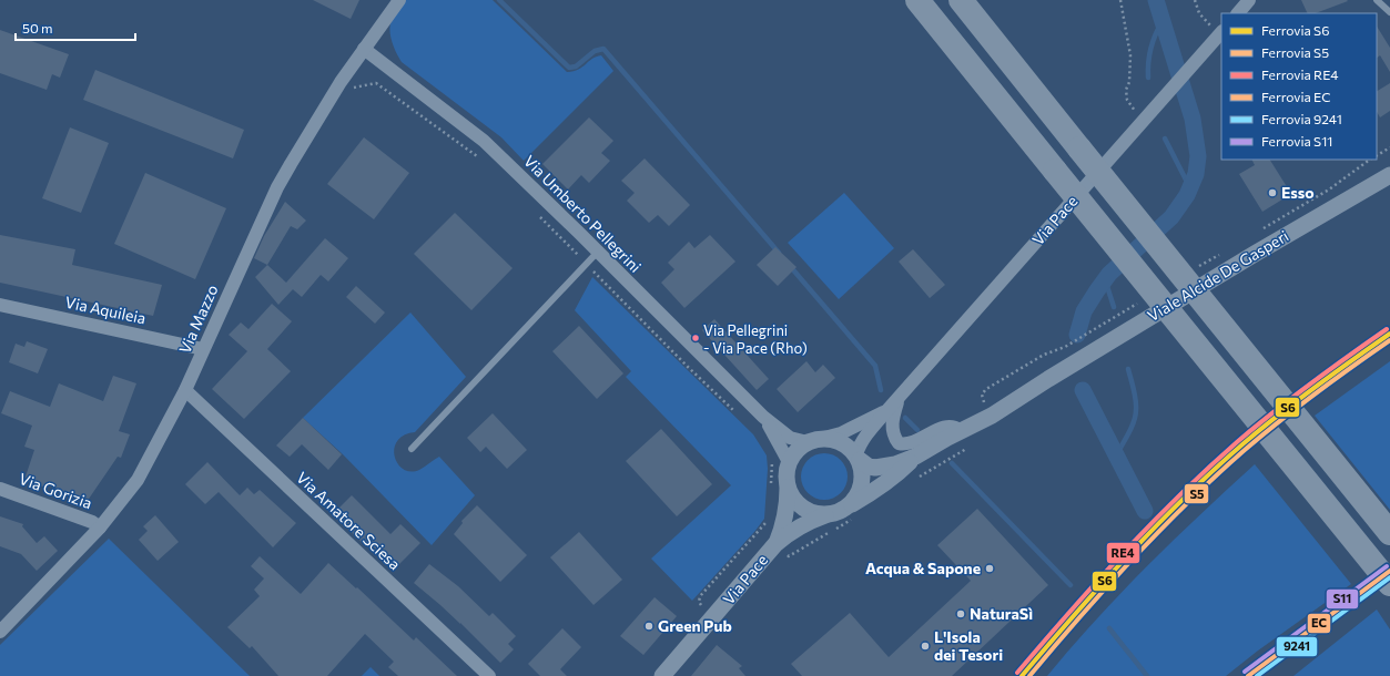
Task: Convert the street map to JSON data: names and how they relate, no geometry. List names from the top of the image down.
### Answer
{
  "streets": {
    "street": [
      "Via Umberto Pellegrini",
      "Via Pace",
      "Viale Alcide De Gasperi",
      "Via Aquileia",
      "Via Mazzo",
      "Via Gorizia",
      "Via Amatore Sciesa"
    ]
  },
  "crossings": [
    ["Via Umberto Pellegrini", "Via Mazzo"],
    ["Via Pace", "Viale Alcide De Gasperi"],
    ["Via Aquileia", "Via Mazzo"],
    ["Via Mazzo", "Via Gorizia"],
    ["Via Mazzo", "Via Amatore Sciesa"]
  ],
  "places": [
    "Esso",
    "Via Pellegrini - Via Pace (Rho)",
    "Acqua & Sapone",
    "NaturaSì",
    "Green Pub",
    "L'Isola dei Tesori"
  ],
  "lines": [
    "rail line RE4",
    "rail line S6",
    "rail line S5",
    "rail line S11",
    "rail line EC",
    "rail line 9241"
  ],
  "legend": [
    "Ferrovia S6",
    "Ferrovia S5",
    "Ferrovia RE4",
    "Ferrovia EC",
    "Ferrovia 9241",
    "Ferrovia S11"
  ],
  "scale_bar": "50 m"
}
